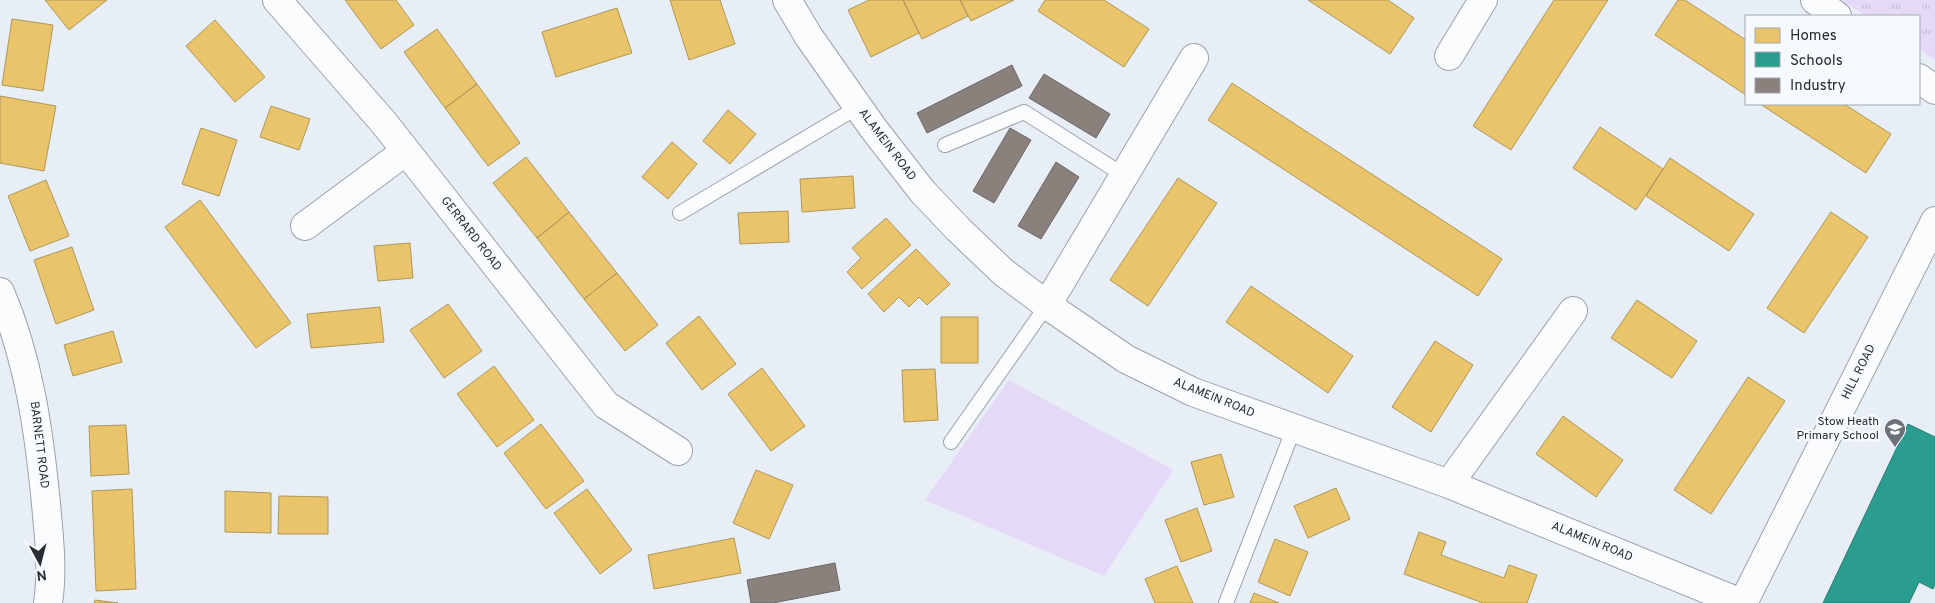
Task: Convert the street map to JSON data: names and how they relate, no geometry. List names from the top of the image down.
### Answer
{
  "streets": {
    "street": [
      "ALAMEIN ROAD",
      "GERRARD ROAD",
      "HILL ROAD",
      "BARNETT ROAD"
    ]
  },
  "crossings": [
    ["ALAMEIN ROAD", "HILL ROAD"]
  ],
  "places": {
    "school or university": ["Stow Heath Primary School"]
  },
  "legend": ["Homes", "Schools", "Industry"],
  "north": "bottom"
}
